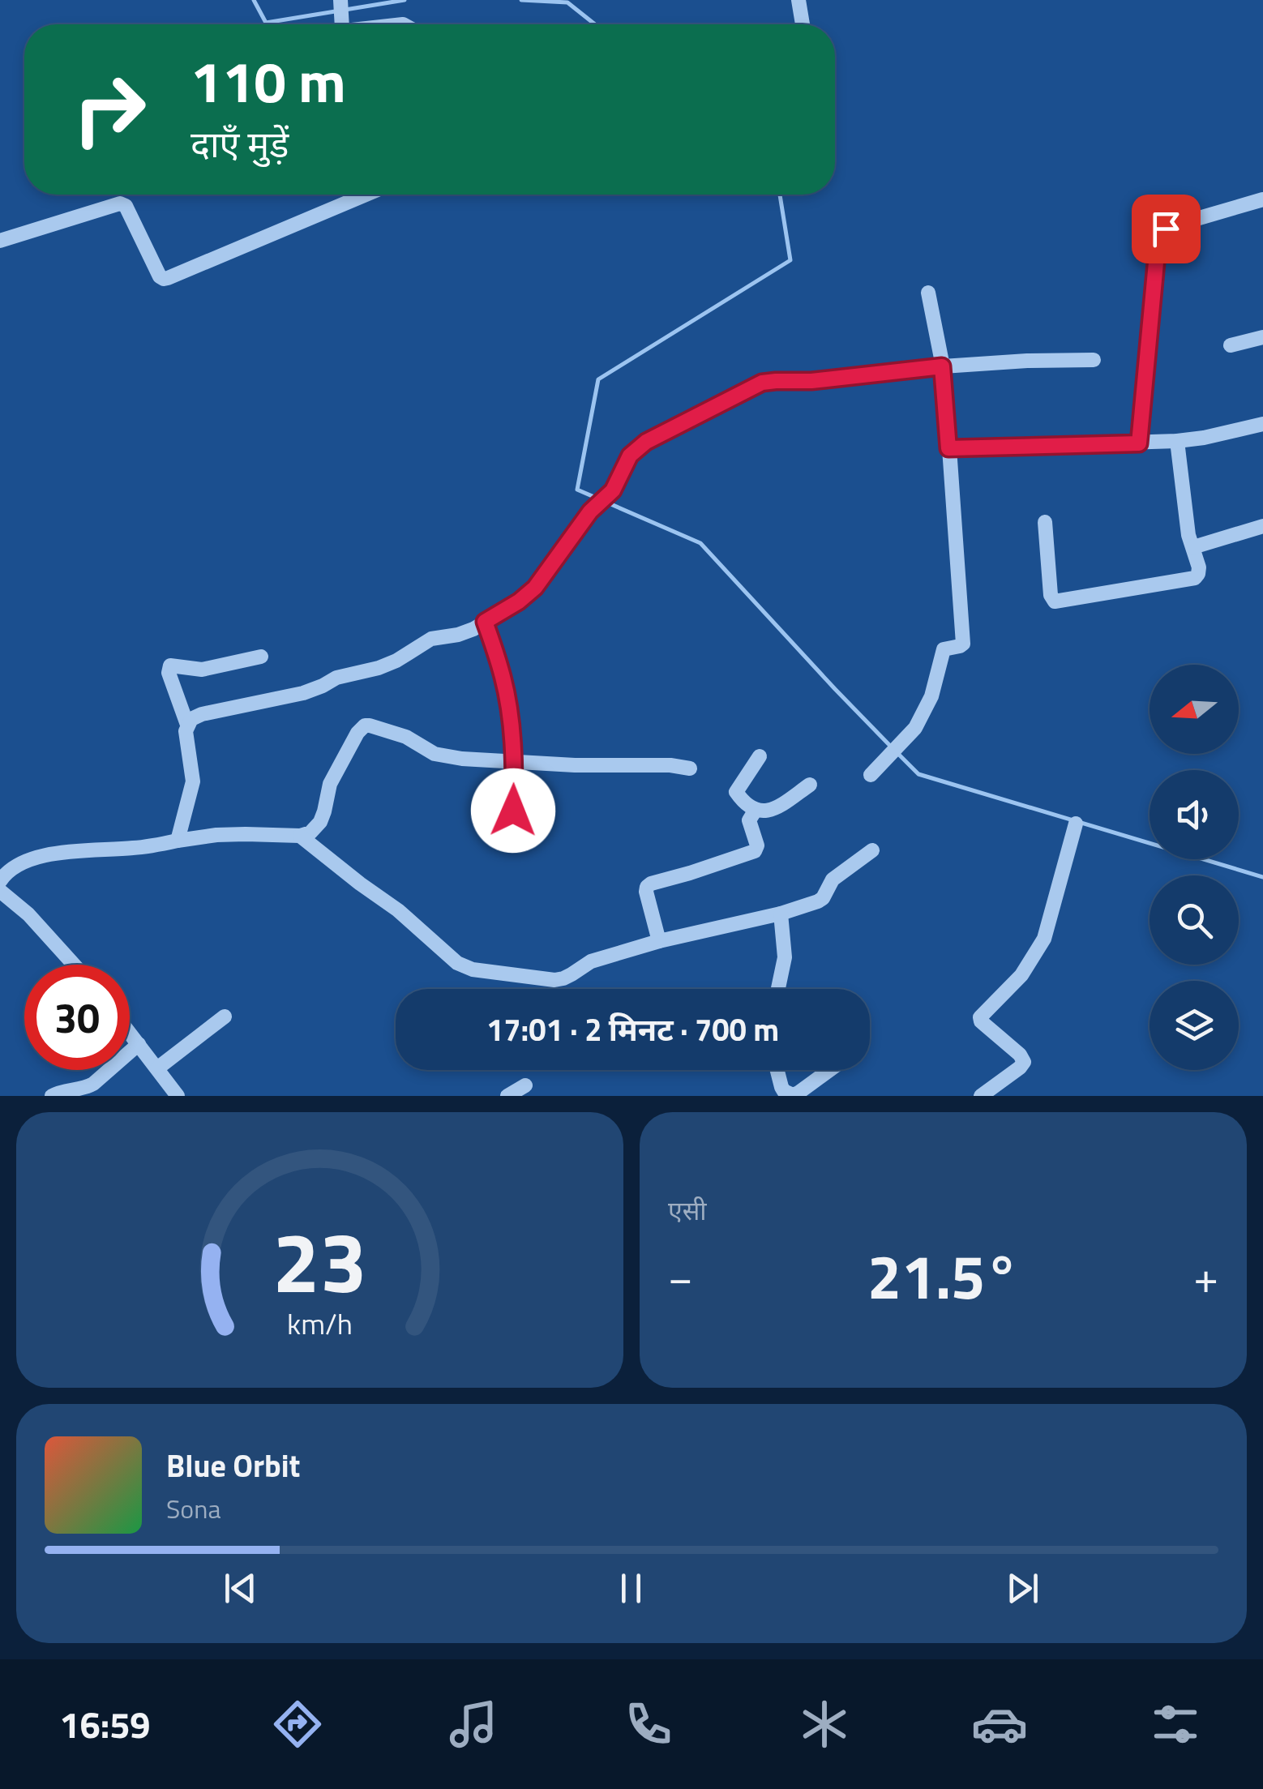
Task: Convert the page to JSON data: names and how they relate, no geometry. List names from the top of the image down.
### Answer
{
  "north": "left",
  "page": {
    "turn": ["110 m", "दाएँ मुड़ें"],
    "limit": "30",
    "trip": "17:01 · 2 मिनट · 700 m",
    "tile": "एसी",
    "heat": ["−", "21.5°", "+"],
    "song": ["Blue Orbit", "Sona"],
    "tabs": "16:59",
    "gauge": ["23", "km/h"]
  }
}
